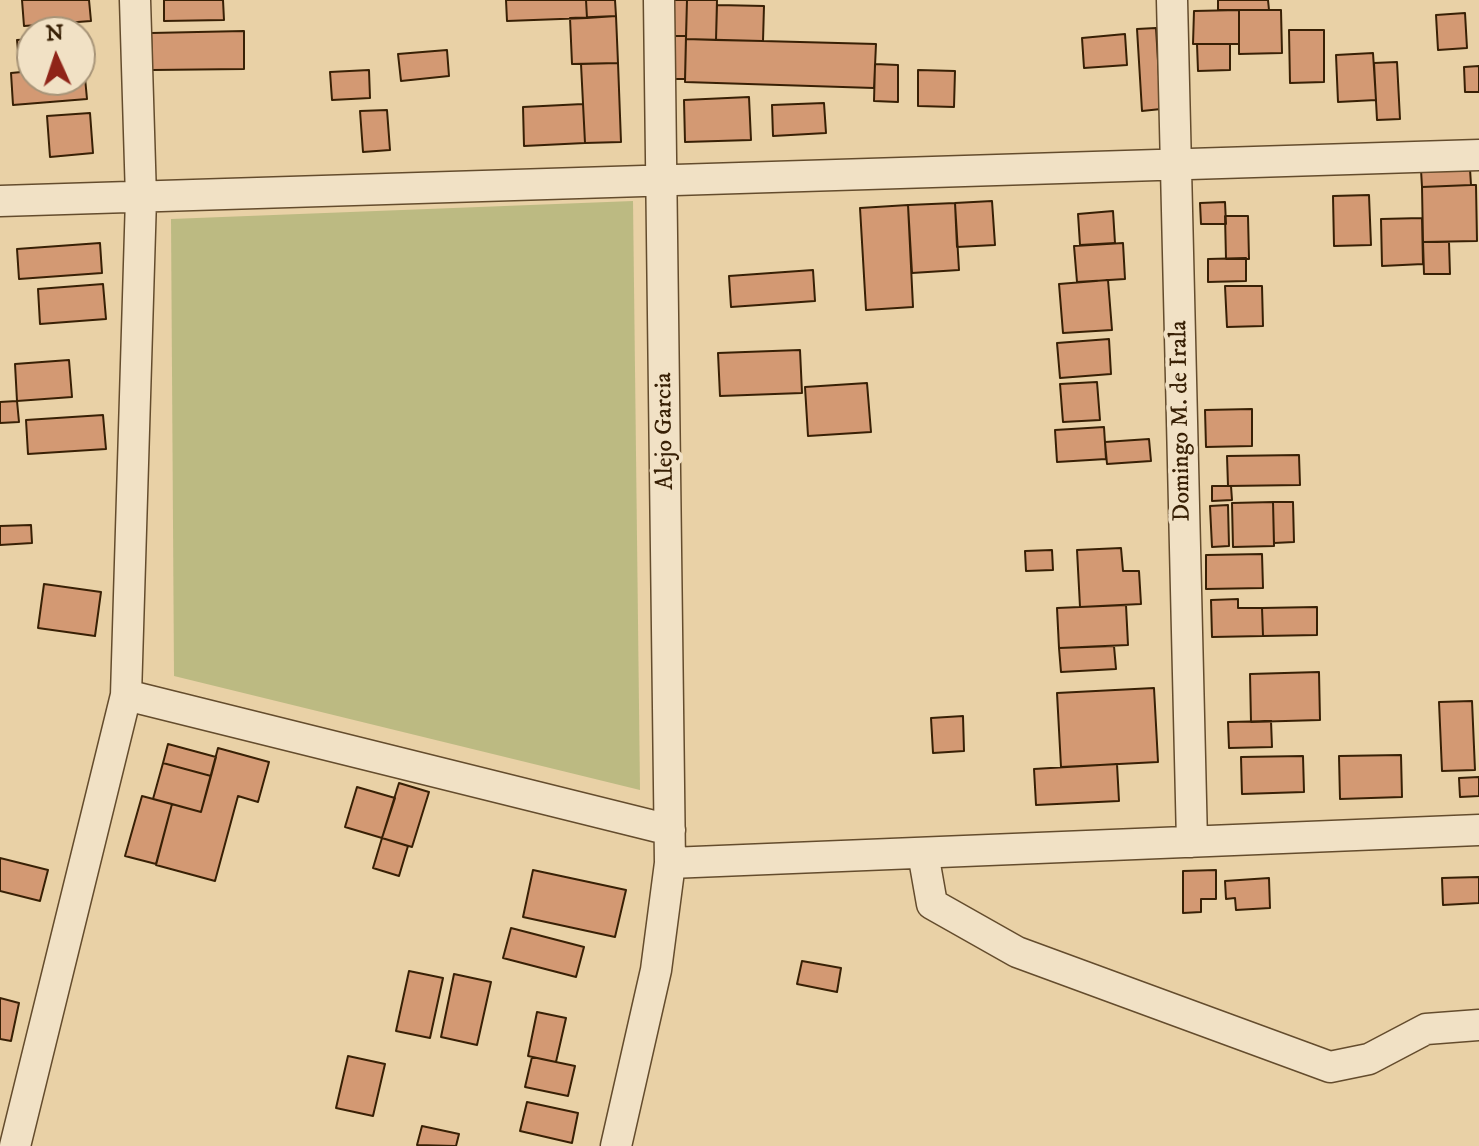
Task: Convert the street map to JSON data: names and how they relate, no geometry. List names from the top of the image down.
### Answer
{
  "streets": {
    "street": ["Domingo M. de Irala", "Alejo Garcia"]
  },
  "north": "top"
}
